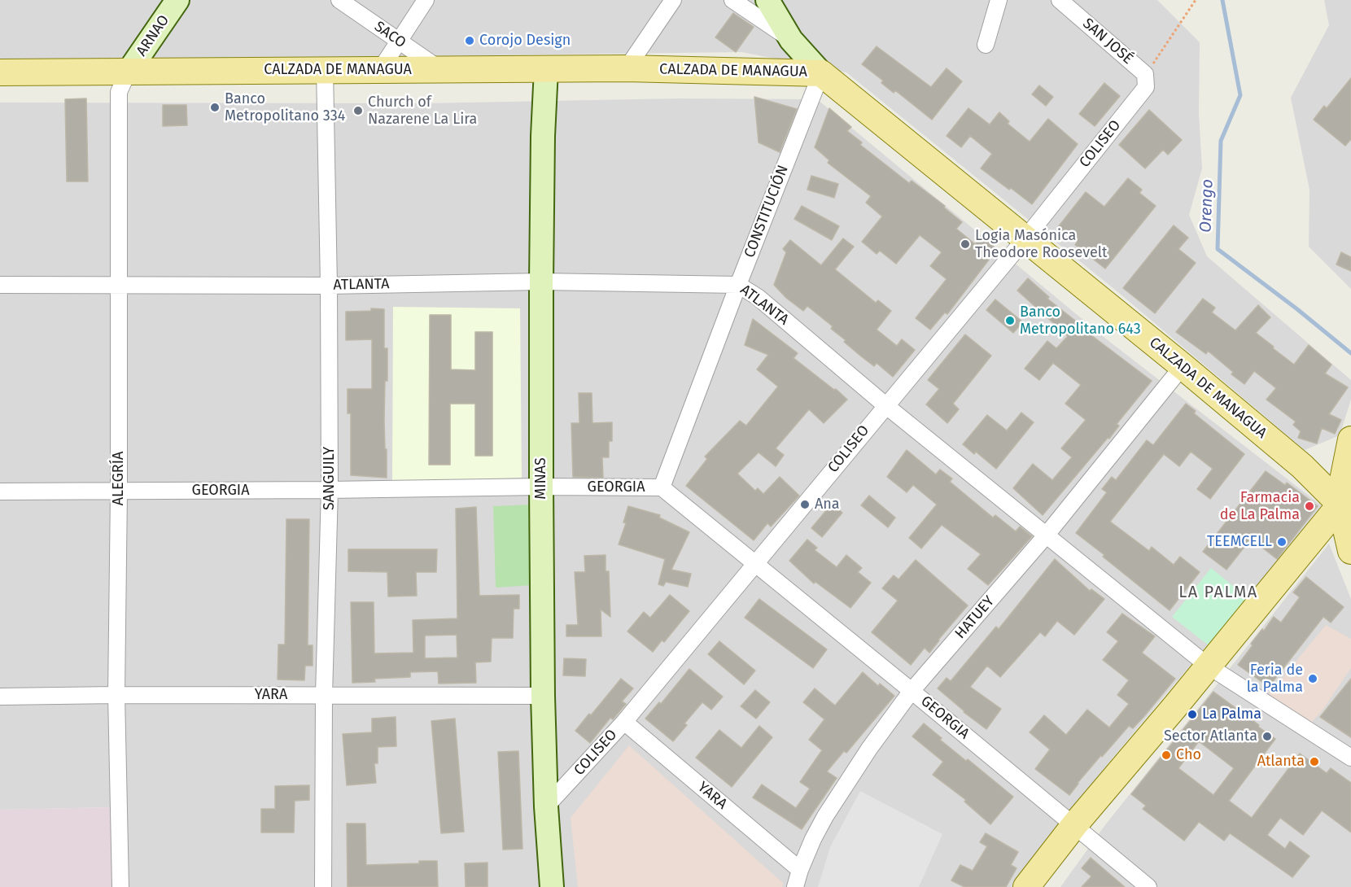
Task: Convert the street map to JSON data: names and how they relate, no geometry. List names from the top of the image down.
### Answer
{
  "streets": {
    "main road": ["CALZADA DE MANAGUA"],
    "street": [
      "SACO",
      "ARNAO",
      "SAN JOSÉ",
      "COLISEO",
      "CONSTITUCIÓN",
      "ATLANTA",
      "ALEGRÍA",
      "SANGUILY",
      "MINAS",
      "GEORGIA",
      "HATUEY",
      "YARA"
    ]
  },
  "crossings": [
    ["SACO", "CALZADA DE MANAGUA"],
    ["ARNAO", "CALZADA DE MANAGUA"],
    ["ARNAO", "ALEGRÍA"],
    ["SAN JOSÉ", "COLISEO"],
    ["CALZADA DE MANAGUA", "COLISEO"],
    ["CALZADA DE MANAGUA", "CONSTITUCIÓN"],
    ["CALZADA DE MANAGUA", "ALEGRÍA"],
    ["CALZADA DE MANAGUA", "SANGUILY"],
    ["CALZADA DE MANAGUA", "MINAS"],
    ["CALZADA DE MANAGUA", "HATUEY"],
    ["COLISEO", "ATLANTA"],
    ["COLISEO", "MINAS"],
    ["COLISEO", "GEORGIA"],
    ["COLISEO", "YARA"],
    ["CONSTITUCIÓN", "ATLANTA"],
    ["CONSTITUCIÓN", "GEORGIA"],
    ["ATLANTA", "ALEGRÍA"],
    ["ATLANTA", "SANGUILY"],
    ["ATLANTA", "MINAS"],
    ["ATLANTA", "HATUEY"],
    ["ALEGRÍA", "GEORGIA"],
    ["ALEGRÍA", "YARA"],
    ["SANGUILY", "GEORGIA"],
    ["SANGUILY", "YARA"],
    ["MINAS", "GEORGIA"],
    ["MINAS", "YARA"],
    ["GEORGIA", "HATUEY"],
    ["HATUEY", "YARA"]
  ],
  "districts": ["LA PALMA"],
  "water": ["Orengo"],
  "places": [
    "Corojo Design",
    "Banco Metropolitano 334",
    "Church of Nazarene La Lira",
    "Logia Masónica Theodore Roosevelt",
    "Banco Metropolitano 643",
    "Ana",
    "Farmacia de La Palma",
    "TEEMCELL",
    "Feria de la Palma",
    "La Palma",
    "Sector Atlanta",
    "Cho",
    "Atlanta"
  ]
}
